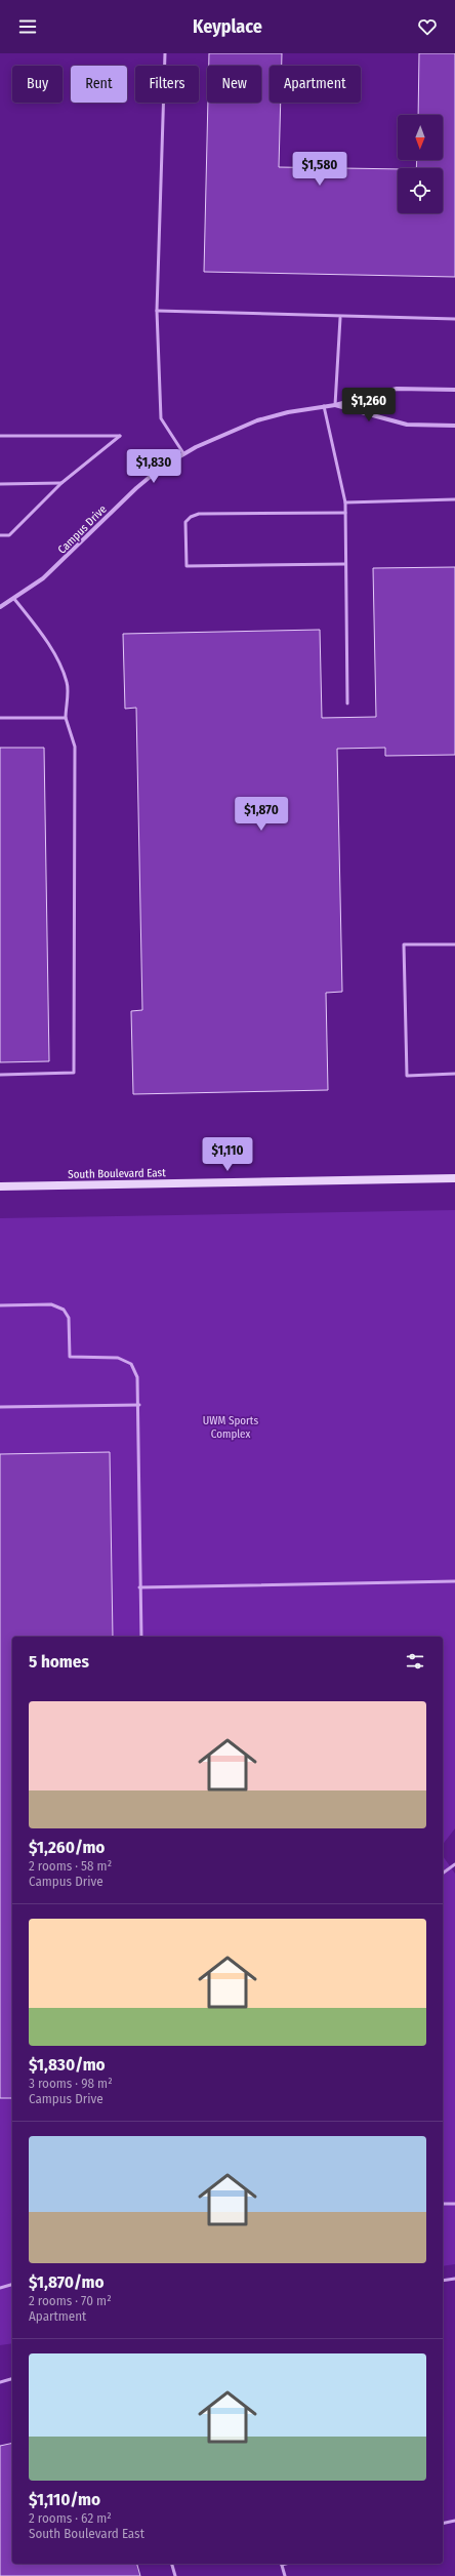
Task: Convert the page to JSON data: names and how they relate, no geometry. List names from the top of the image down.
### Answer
{
  "streets": {
    "street": ["Campus Drive", "South Boulevard East"]
  },
  "parks": ["UWM Sports Complex"],
  "north": "bottom",
  "page": {
    "header": "Keyplace",
    "chip": [
      "Buy",
      "Rent",
      "Filters",
      "New",
      "Apartment"
    ],
    "price": [
      "$1,580",
      "$1,260",
      "$1,830",
      "$1,870",
      "$1,110"
    ],
    "heading": "5 homes",
    "list": [
      {
        "name": "$1,260/mo",
        "note": "2 rooms · 58 m² · Campus Drive"
      },
      {
        "name": "$1,830/mo",
        "note": "3 rooms · 98 m² · Campus Drive"
      },
      {
        "name": "$1,870/mo",
        "note": "2 rooms · 70 m² · Apartment"
      },
      {
        "name": "$1,110/mo",
        "note": "2 rooms · 62 m² · South Boulevard East"
      }
    ]
  }
}
